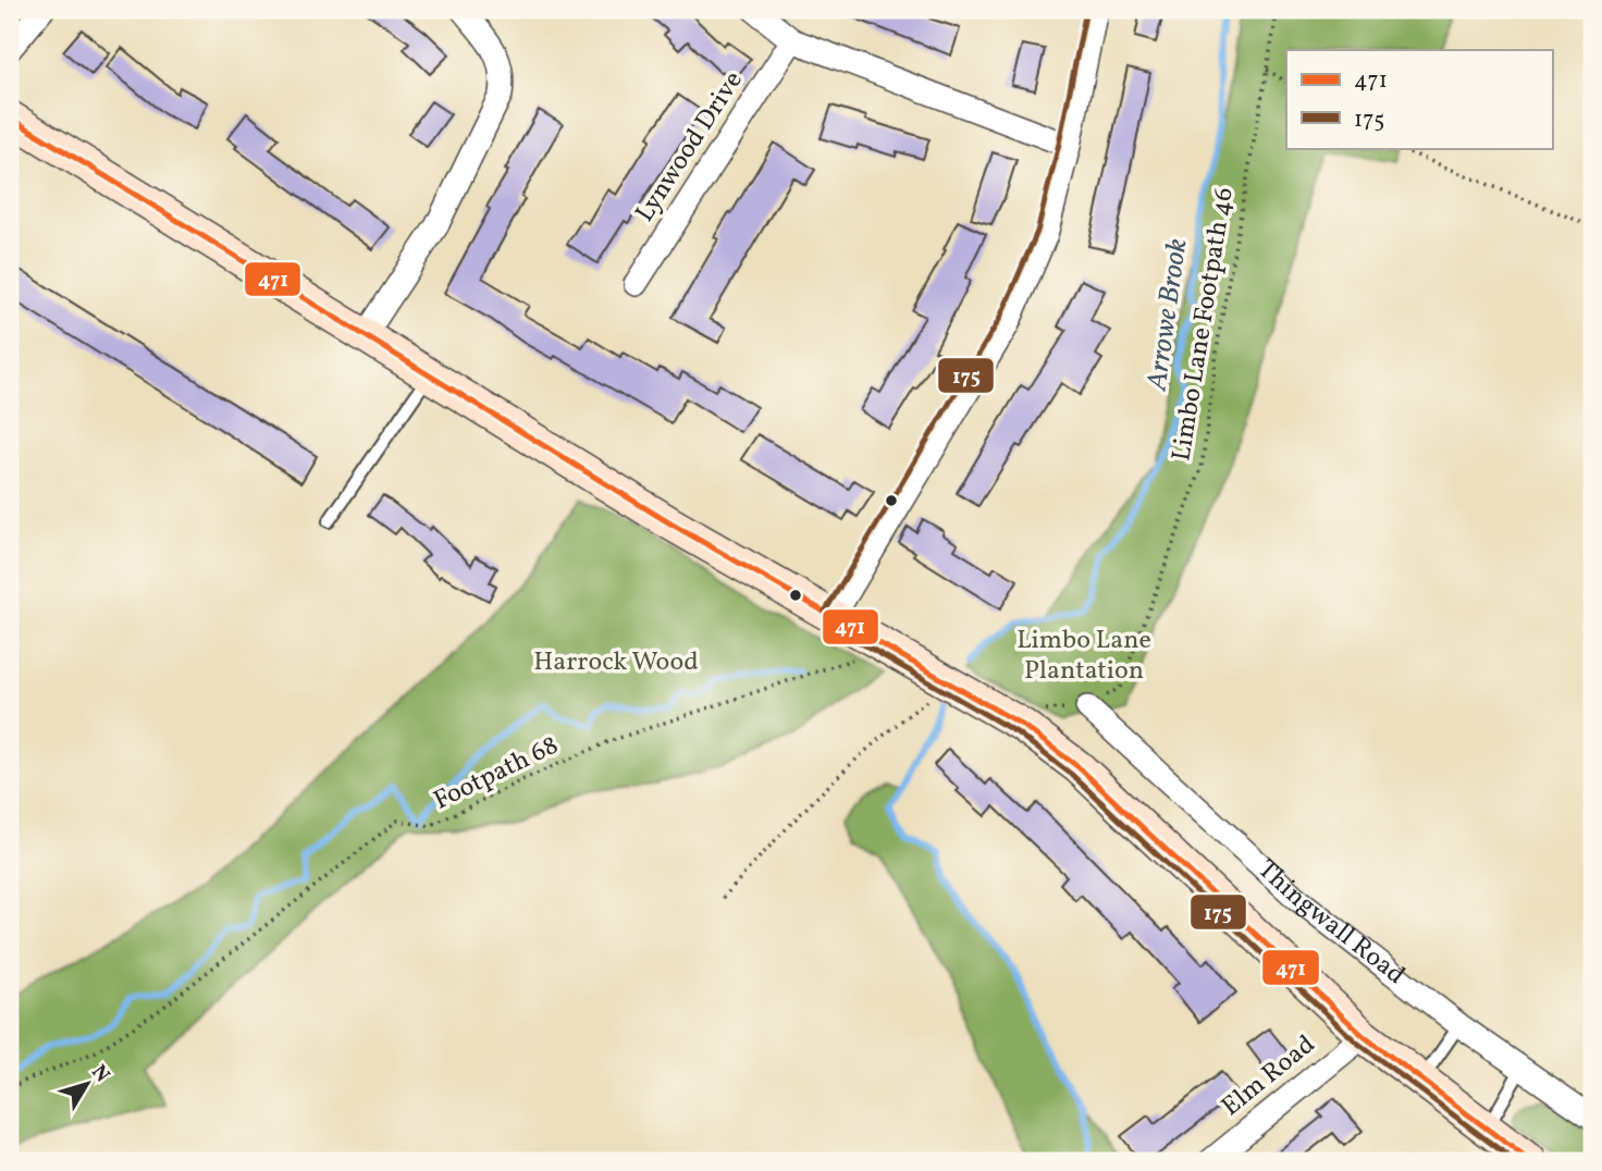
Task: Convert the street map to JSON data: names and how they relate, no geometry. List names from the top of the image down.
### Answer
{
  "streets": {
    "street": ["Lynwood Drive", "Thingwall Road", "Elm Road"],
    "path": ["Limbo Lane Footpath 46", "Footpath 68"]
  },
  "crossings": [
    ["Limbo Lane Footpath 46", "Thingwall Road"],
    ["Footpath 68", "Thingwall Road"],
    ["Thingwall Road", "Elm Road"]
  ],
  "water": ["Arrowe Brook"],
  "parks": ["Limbo Lane Plantation", "Harrock Wood"],
  "lines": ["transit line 175", "transit line 471"],
  "legend": ["471", "175"],
  "north": "top right"
}
